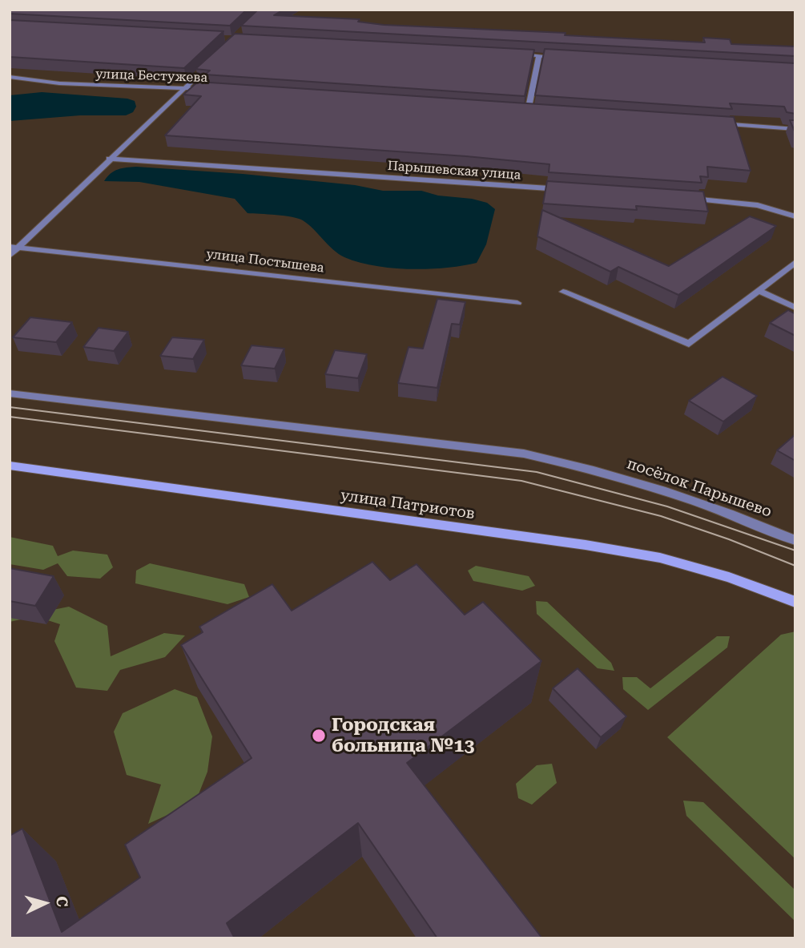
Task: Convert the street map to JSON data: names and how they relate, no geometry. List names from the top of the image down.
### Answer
{
  "streets": {
    "main road": ["улица Патриотов"],
    "street": [
      "улица Бестужева",
      "Парышевская улица",
      "улица Постышева",
      "посёлок Парышево"
    ]
  },
  "places": ["Городская больница №13"],
  "north": "right"
}
